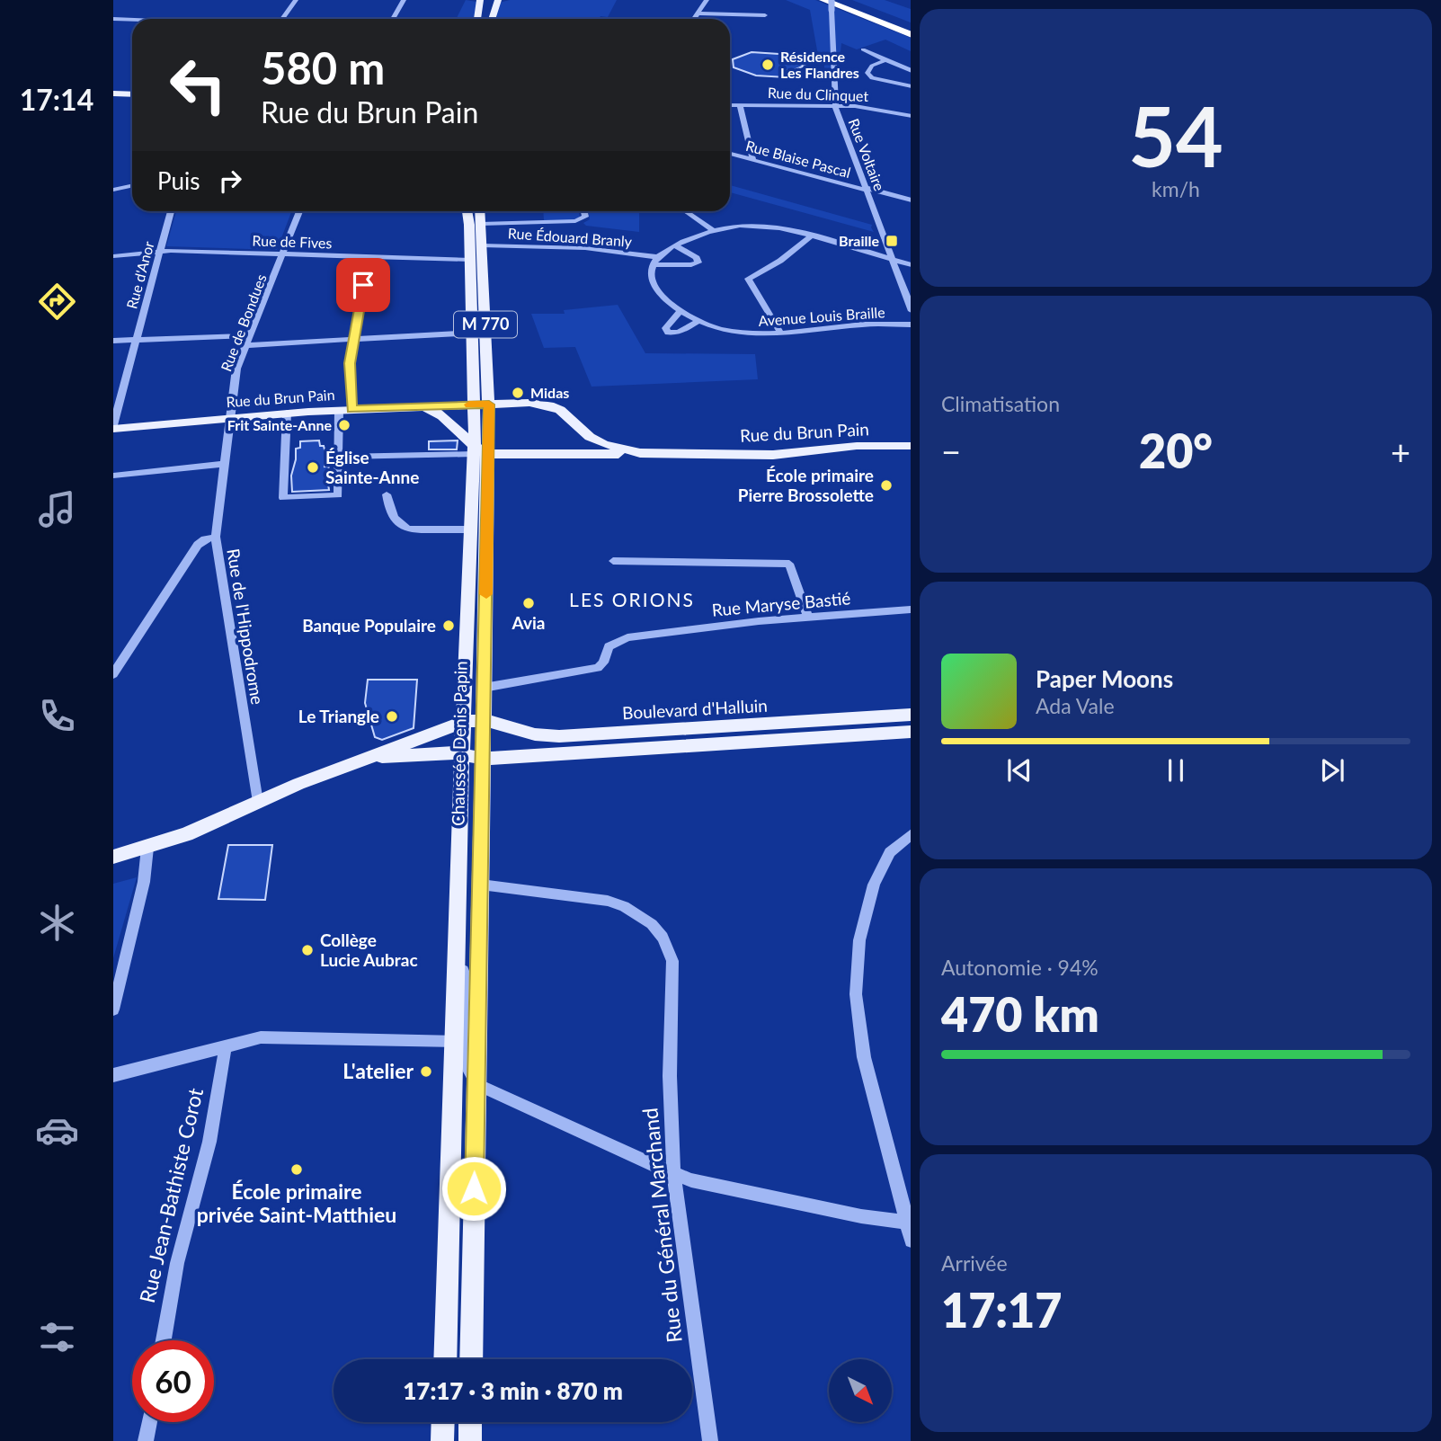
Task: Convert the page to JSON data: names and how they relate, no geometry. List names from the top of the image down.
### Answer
{
  "streets": {
    "main road": [
      "M 770",
      "Rue du Brun Pain",
      "Boulevard d'Halluin",
      "Chaussée Denis Papin"
    ],
    "street": [
      "Rue du Clinquet",
      "Rue Voltaire",
      "Rue Blaise Pascal",
      "Rue Édouard Branly",
      "Rue de Fives",
      "Rue d'Anor",
      "Avenue Louis Braille",
      "Rue de Bondues",
      "Rue Maryse Bastié",
      "Rue de l'Hippodrome",
      "Rue Jean-Bathiste Corot",
      "Rue du Général Marchand"
    ]
  },
  "crossings": [
    ["Rue du Clinquet", "Rue Voltaire"],
    ["Rue Voltaire", "Rue Blaise Pascal"],
    ["Rue Édouard Branly", "Avenue Louis Braille"],
    ["Rue Édouard Branly", "M 770"],
    ["Rue de Fives", "Rue d'Anor"],
    ["Rue de Fives", "Rue de Bondues"],
    ["Rue de Fives", "M 770"],
    ["Rue d'Anor", "Rue du Brun Pain"],
    ["Rue de Bondues", "Rue du Brun Pain"],
    ["Rue de Bondues", "Rue de l'Hippodrome"],
    ["M 770", "Rue du Brun Pain"],
    ["M 770", "Chaussée Denis Papin"],
    ["Rue du Brun Pain", "Rue de l'Hippodrome"],
    ["Rue du Brun Pain", "Chaussée Denis Papin"],
    ["Rue Maryse Bastié", "Chaussée Denis Papin"],
    ["Boulevard d'Halluin", "Chaussée Denis Papin"],
    ["Chaussée Denis Papin", "Rue du Général Marchand"]
  ],
  "districts": ["LES ORIONS"],
  "places": {
    "other": [
      "Résidence Les Flandres",
      "Midas",
      "Frit Sainte-Anne",
      "Église Sainte-Anne",
      "École primaire Pierre Brossolette",
      "Avia",
      "Banque Populaire",
      "Le Triangle",
      "Collège Lucie Aubrac",
      "L'atelier",
      "École primaire privée Saint-Matthieu"
    ],
    "transit": ["Braille"]
  },
  "north": "bottom right",
  "page": {
    "tabs": "17:14",
    "tile": [
      ["54", "km/h"],
      "Climatisation",
      ["Autonomie · 94%", "470 km"],
      ["Arrivée", "17:17"]
    ],
    "turn": ["580 m", "Rue du Brun Pain"],
    "then": "Puis",
    "heat": ["−", "20°", "+"],
    "song": ["Paper Moons", "Ada Vale"],
    "limit": "60",
    "trip": "17:17 · 3 min · 870 m"
  }
}
